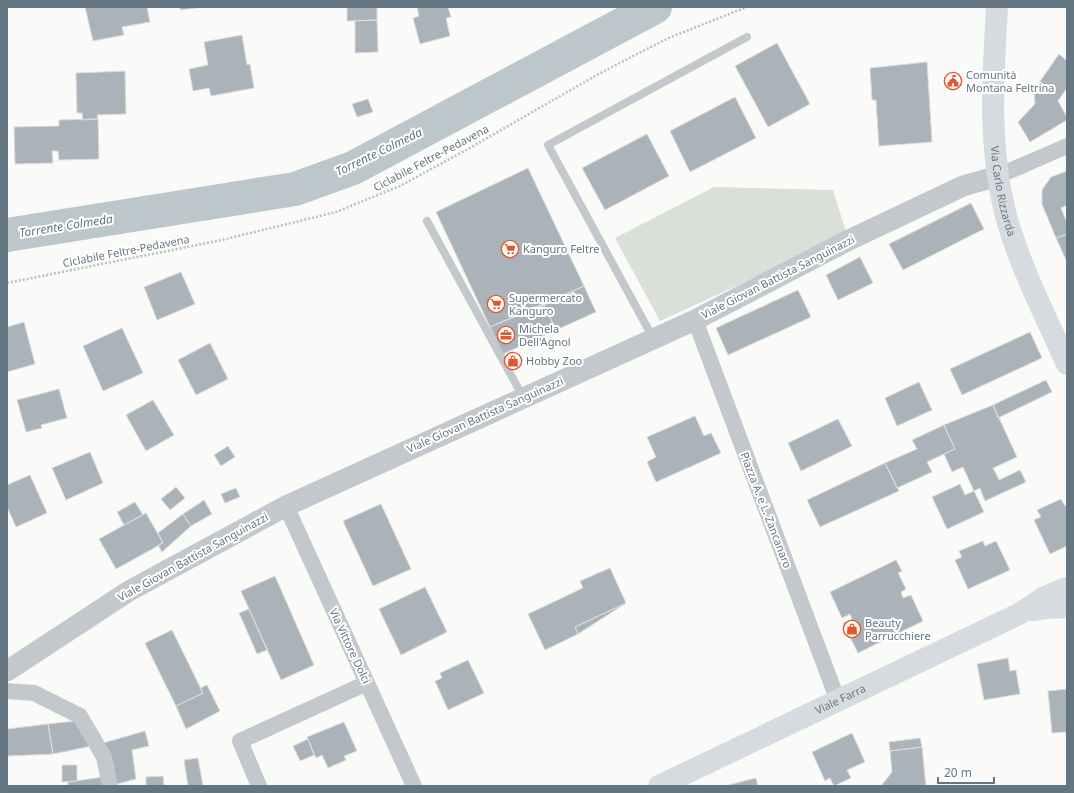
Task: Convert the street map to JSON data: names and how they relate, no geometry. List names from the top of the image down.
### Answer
{
  "streets": {
    "main road": ["Via Carlo Rizzarda", "Viale Farra"],
    "street": ["Viale Giovan Battista Sanguinazzi", "Piazza A. e L. Zancanaro", "Via Vittore Dolci"],
    "path": ["Ciclabile Feltre-Pedavena"]
  },
  "crossings": [
    ["Via Carlo Rizzarda", "Viale Giovan Battista Sanguinazzi"],
    ["Viale Giovan Battista Sanguinazzi", "Piazza A. e L. Zancanaro"],
    ["Viale Giovan Battista Sanguinazzi", "Via Vittore Dolci"],
    ["Piazza A. e L. Zancanaro", "Viale Farra"]
  ],
  "water": ["Torrente Colmeda"],
  "places": {
    "public building": ["Comunità Montana Feltrina"],
    "supermarket": ["Kanguro Feltre", "Supermercato Kanguro"],
    "office": ["Michela Dell'Agnol"],
    "shop": ["Hobby Zoo", "Beauty Parrucchiere"]
  },
  "scale_bar": "20 m"
}
